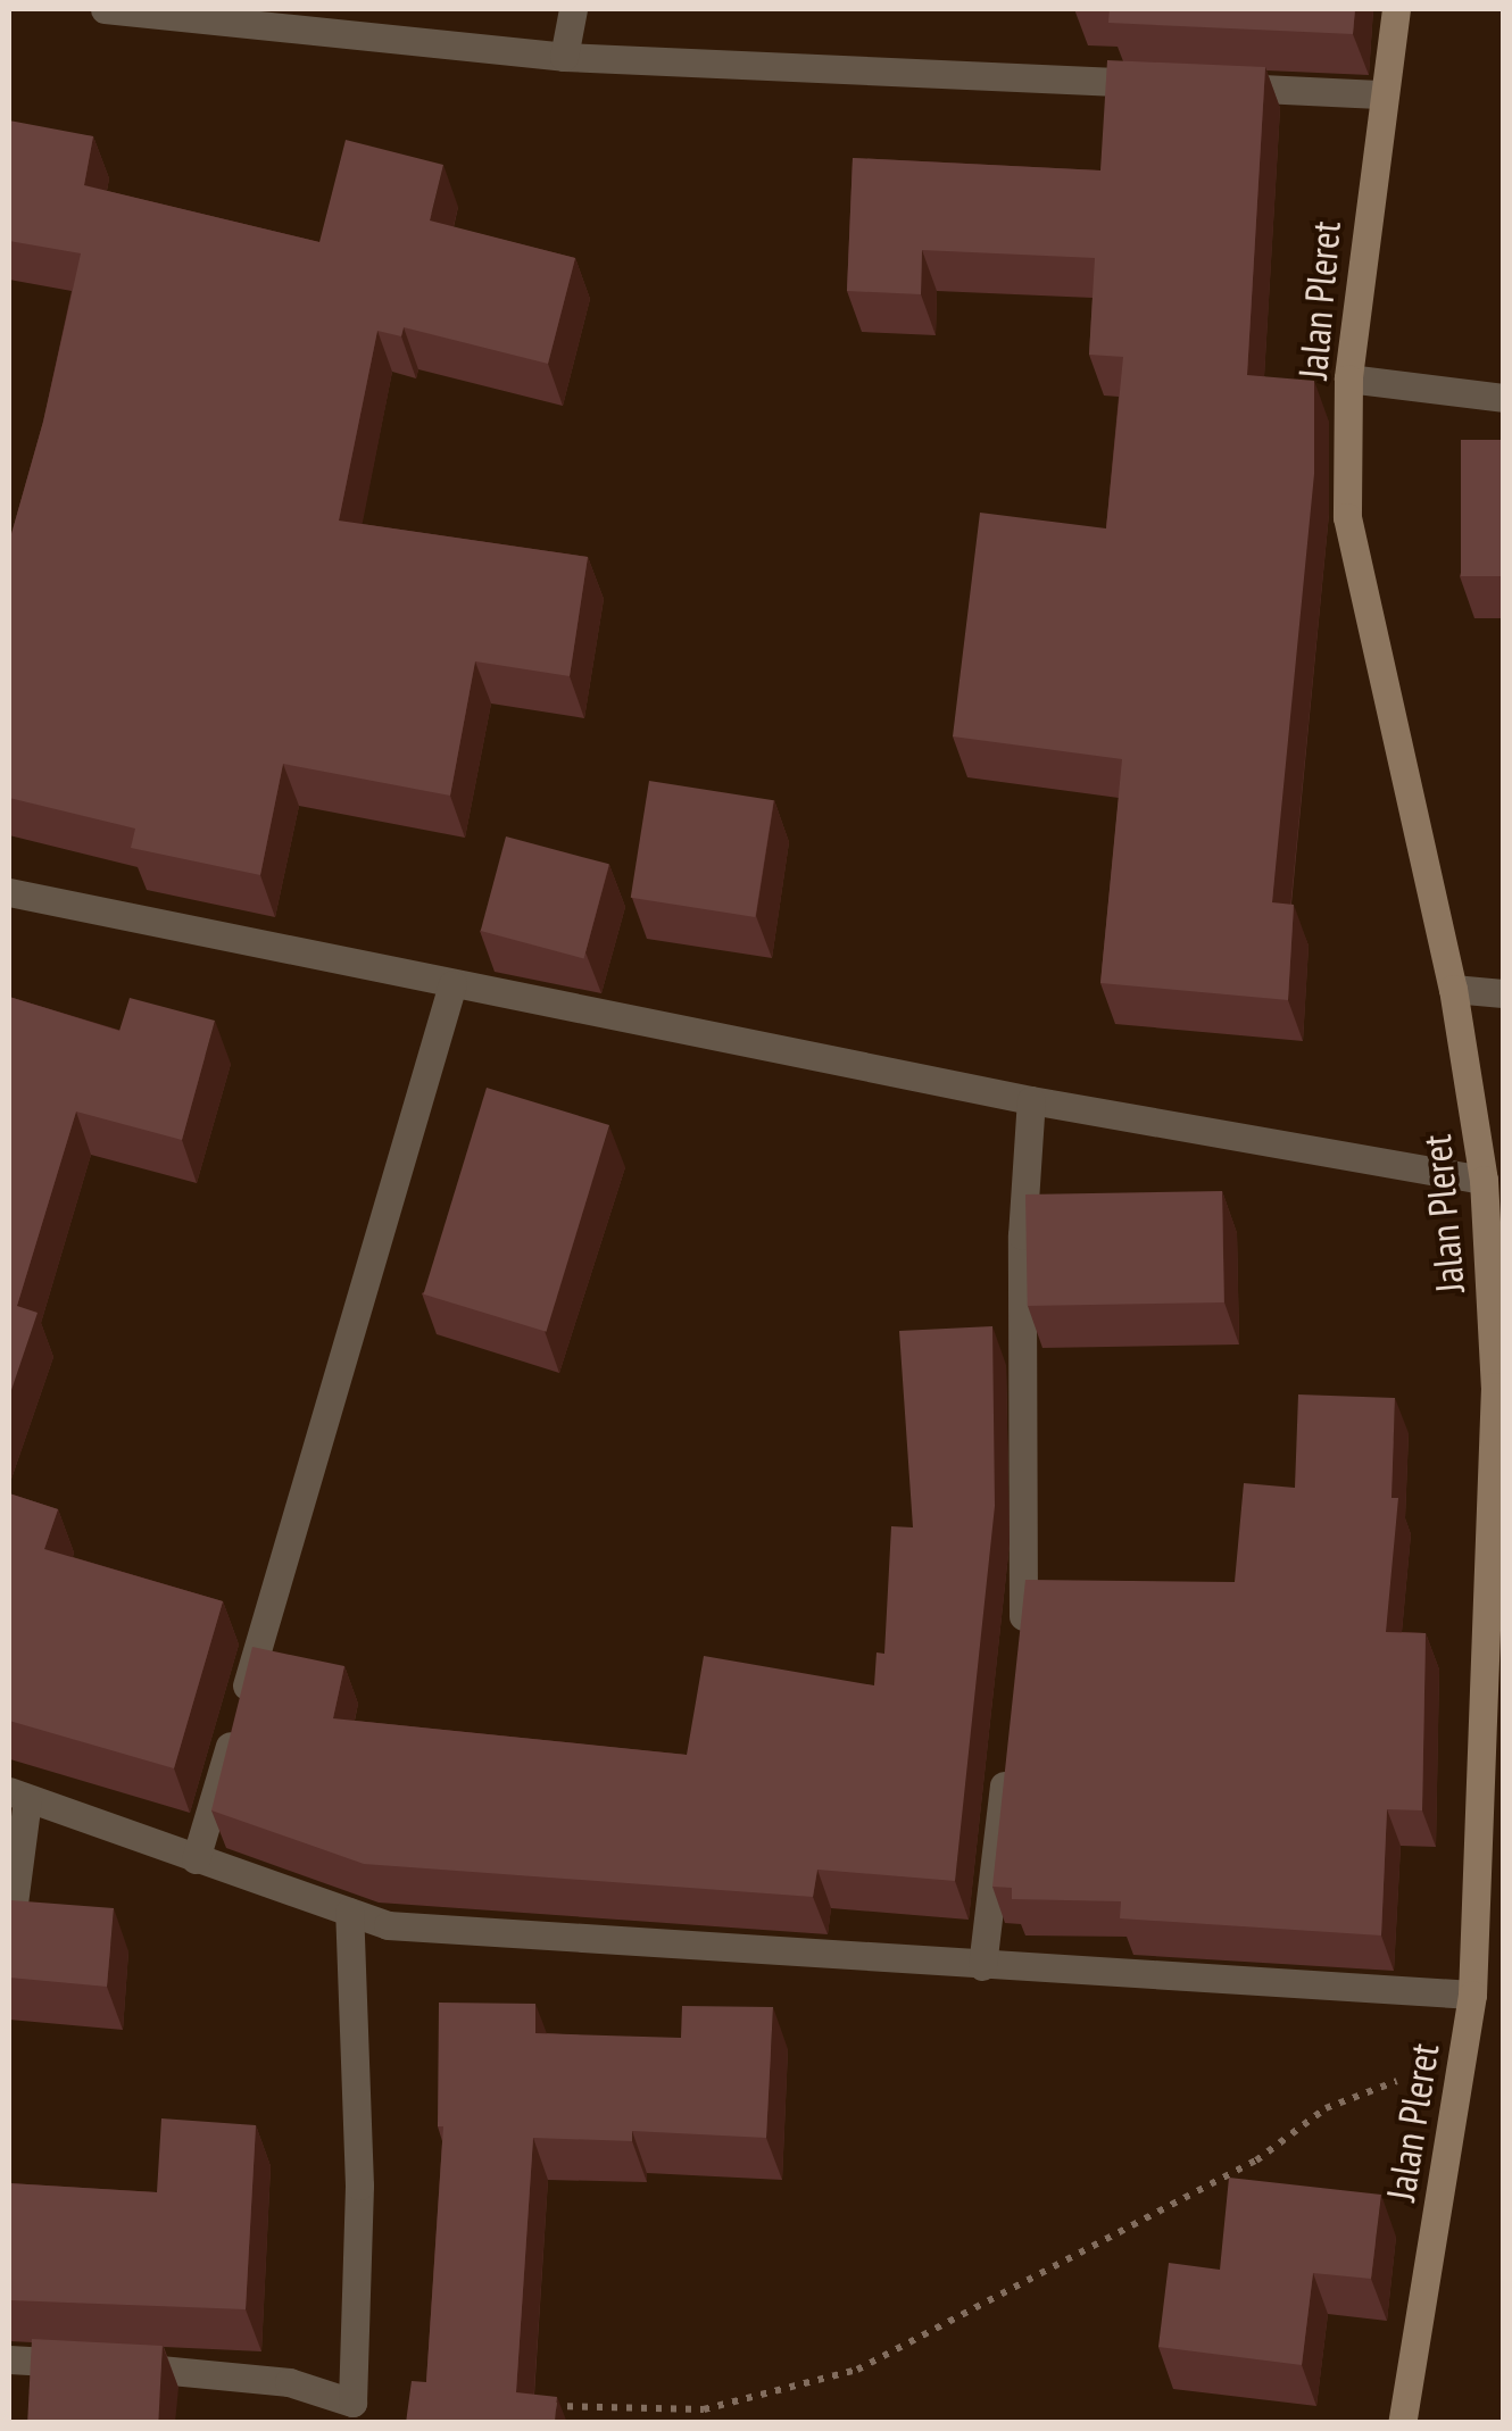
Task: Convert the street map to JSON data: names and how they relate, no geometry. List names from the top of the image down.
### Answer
{
  "streets": {
    "main road": ["Jalan Pleret"]
  }
}
